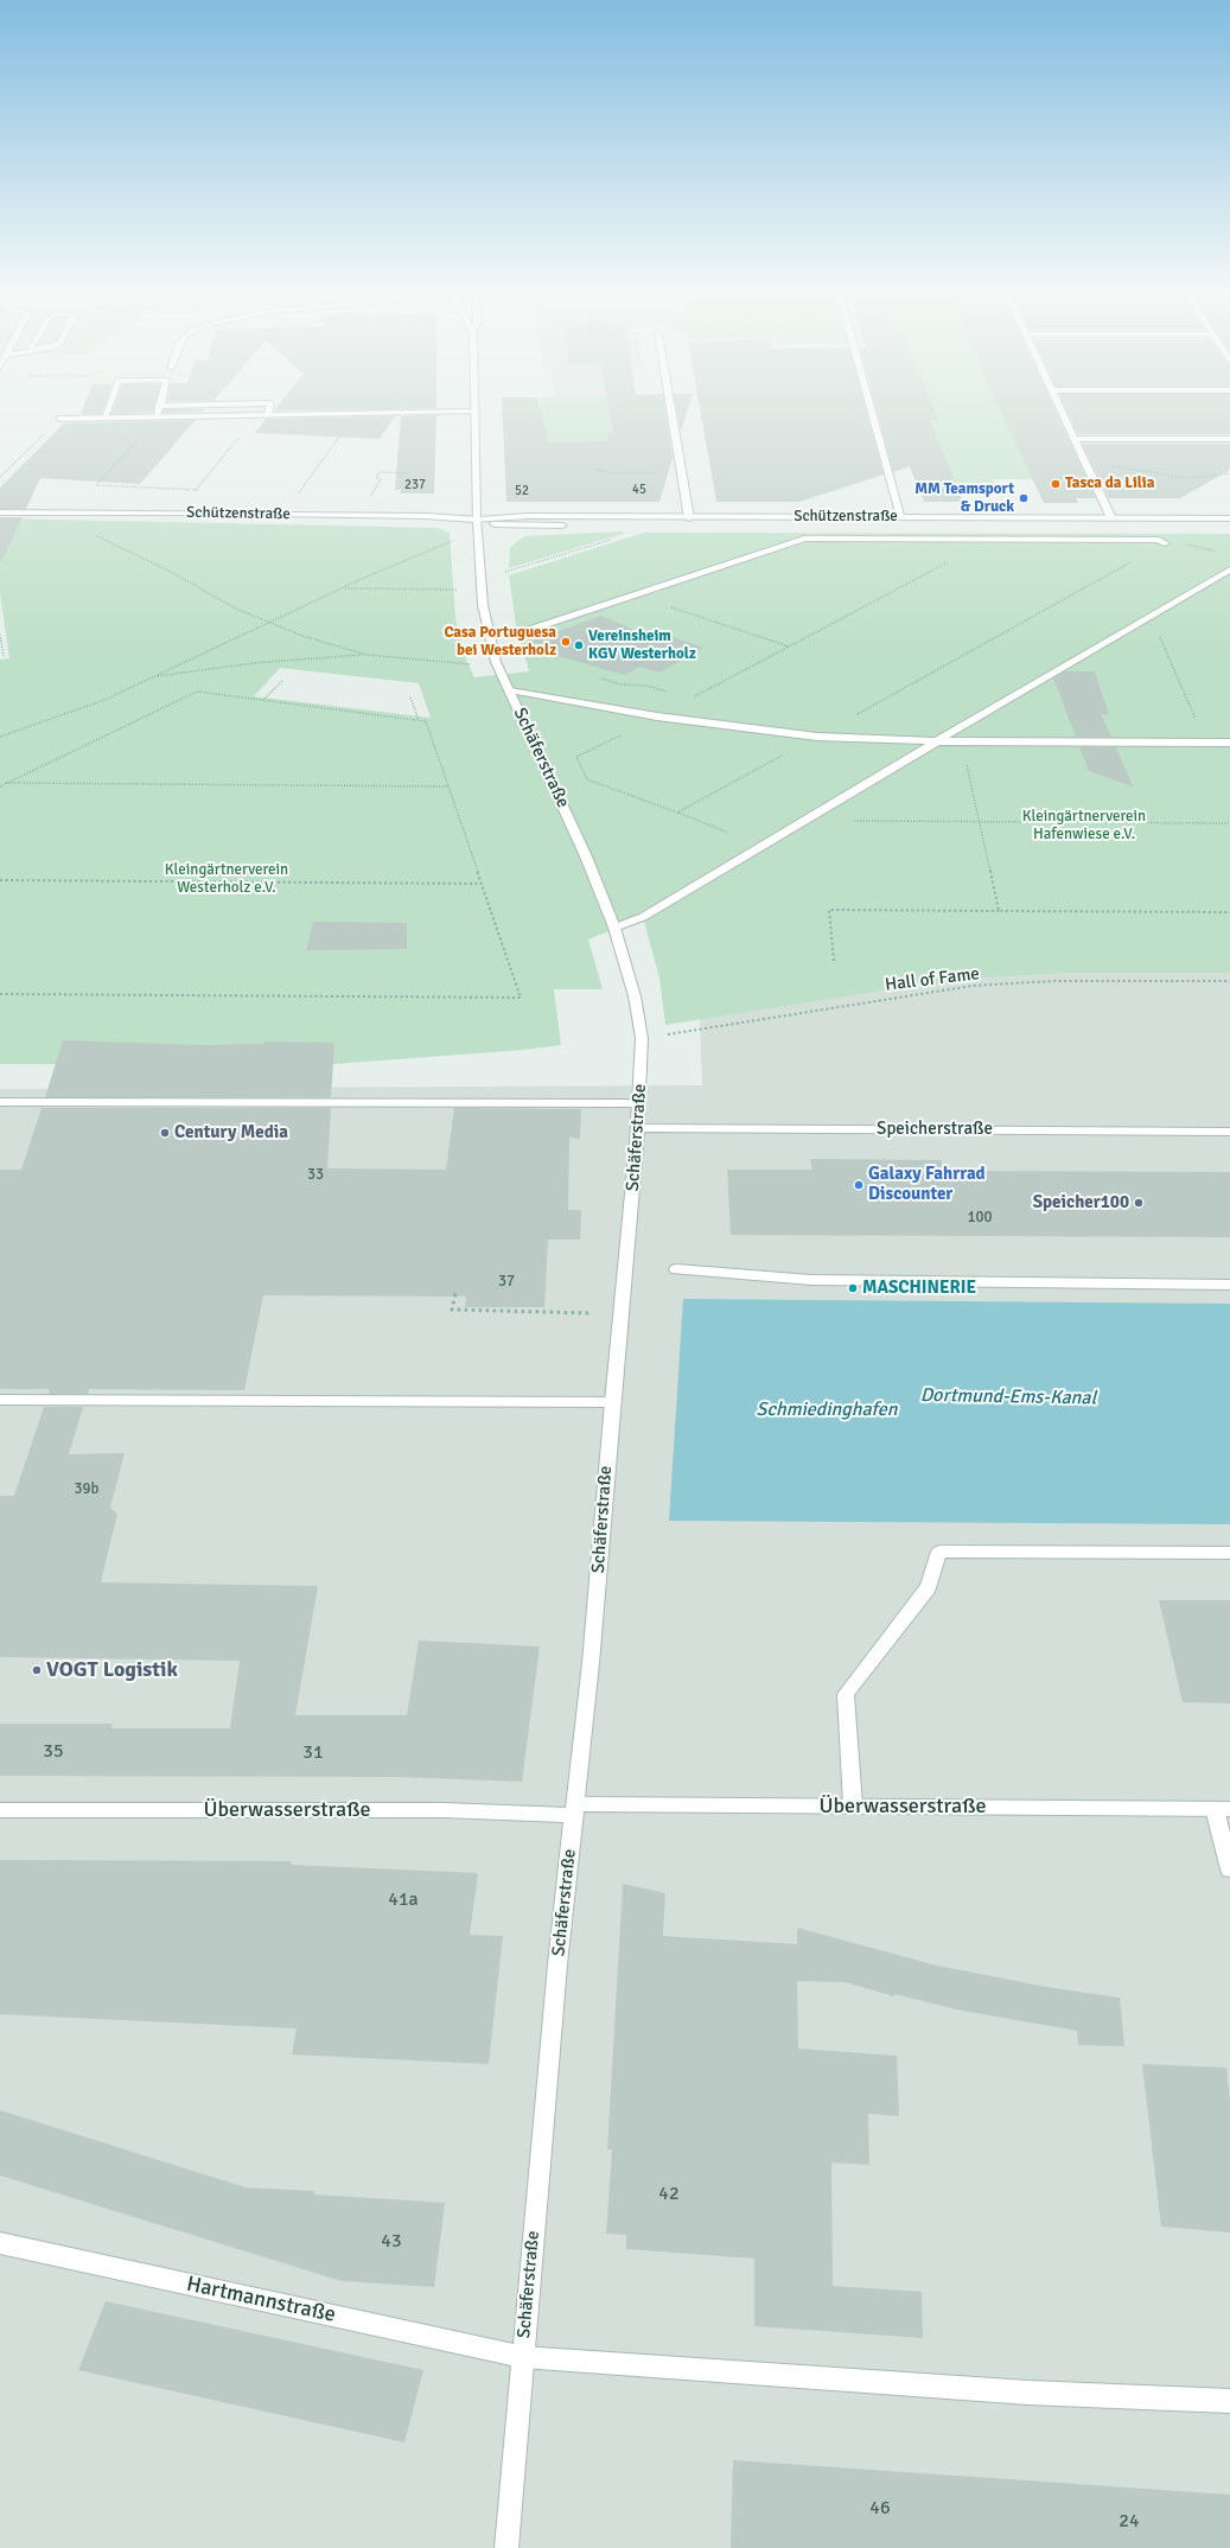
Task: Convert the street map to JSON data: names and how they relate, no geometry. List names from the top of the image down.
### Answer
{
  "streets": {
    "street": [
      "Schützenstraße",
      "Schäferstraße",
      "Speicherstraße",
      "Überwasserstraße",
      "Hartmannstraße"
    ],
    "path": ["Hall of Fame"]
  },
  "crossings": [
    ["Schützenstraße", "Schäferstraße"],
    ["Schäferstraße", "Hall of Fame"],
    ["Schäferstraße", "Speicherstraße"],
    ["Schäferstraße", "Überwasserstraße"],
    ["Schäferstraße", "Hartmannstraße"]
  ],
  "water": ["Dortmund-Ems-Kanal", "Schmiedinghafen"],
  "parks": ["Kleingärtnerverein Hafenwiese e.V.", "Kleingärtnerverein Westerholz e.V."],
  "places": [
    "Tasca da Lilia",
    "MM Teamsport & Druck",
    "Casa Portuguesa bei Westerholz",
    "Vereinsheim KGV Westerholz",
    "Century Media",
    "Galaxy Fahrrad Discounter",
    "Speicher100",
    "MASCHINERIE",
    "VOGT Logistik"
  ],
  "house_numbers": [
    "237",
    "45",
    "52",
    "33",
    "100",
    "37",
    "39b",
    "35",
    "31",
    "41a",
    "42",
    "43",
    "46",
    "24"
  ]
}
